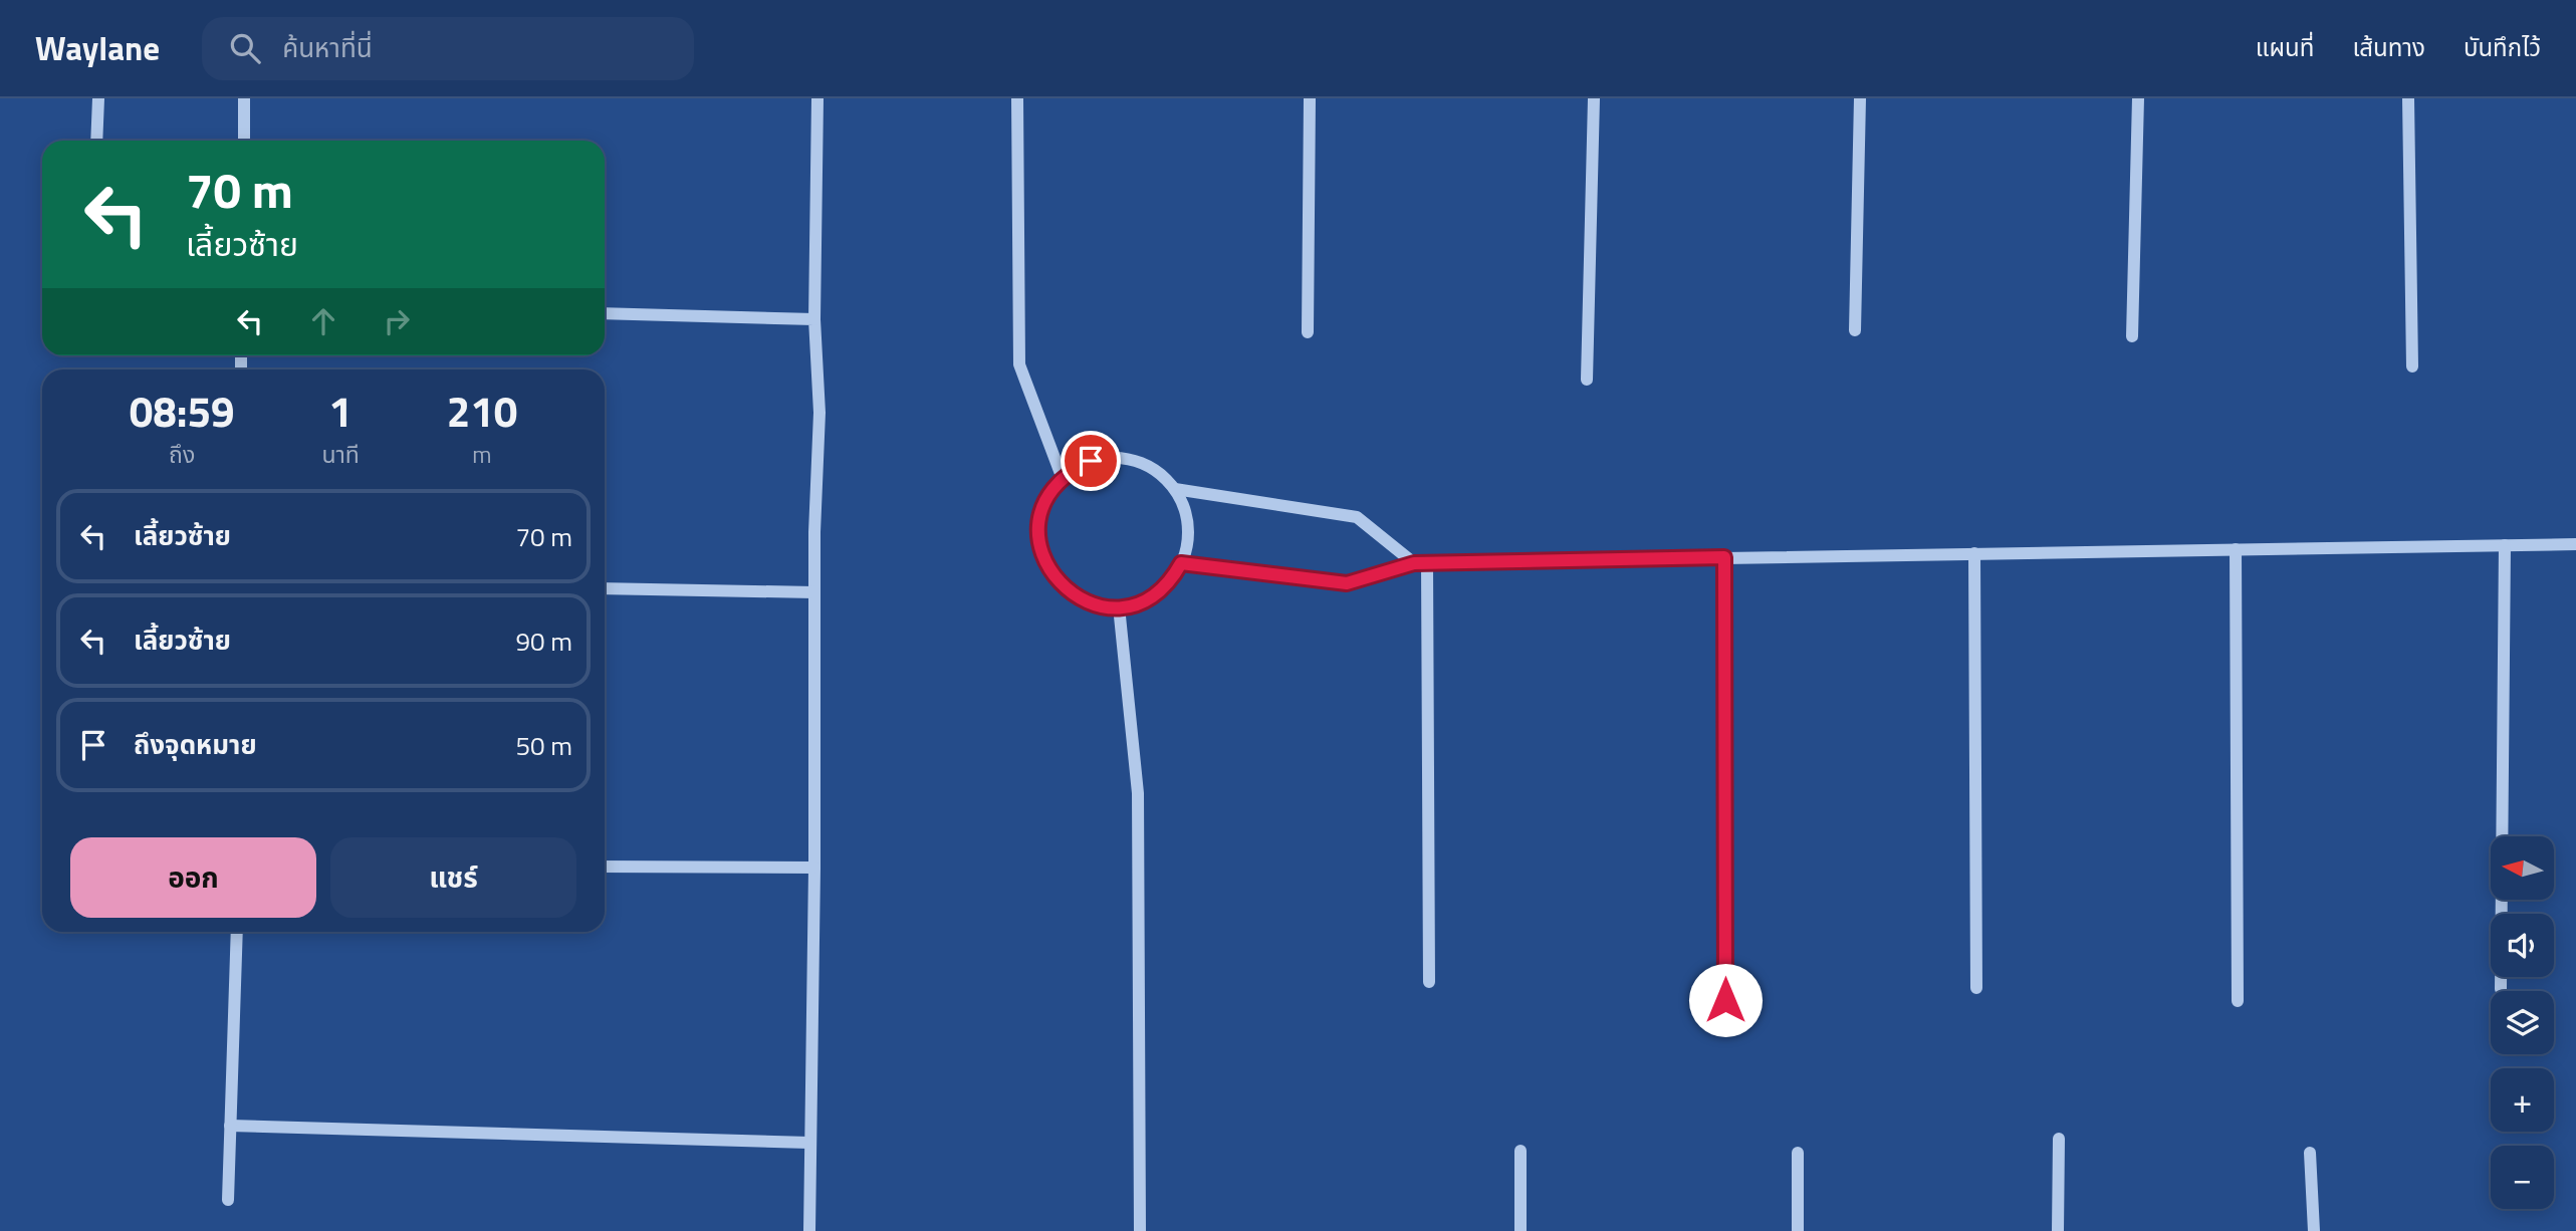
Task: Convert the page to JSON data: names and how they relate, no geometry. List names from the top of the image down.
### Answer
{
  "north": "left",
  "page": {
    "header": "Waylane",
    "search": "ค้นหาที่นี่",
    "nav": ["แผนที่", "เส้นทาง", "บันทึกไว้"],
    "turn": ["70 m", "เลี้ยวซ้าย"],
    "eta": [
      "08:59",
      "ถึง",
      "1",
      "นาที",
      "210",
      "m"
    ],
    "list": [
      {
        "name": "เลี้ยวซ้าย",
        "value": "70 m"
      },
      {
        "name": "เลี้ยวซ้าย",
        "value": "90 m"
      },
      {
        "name": "ถึงจุดหมาย",
        "value": "50 m"
      }
    ],
    "buttons": ["ออก", "แชร์"],
    "map_buttons": ["+", "−"]
  }
}
